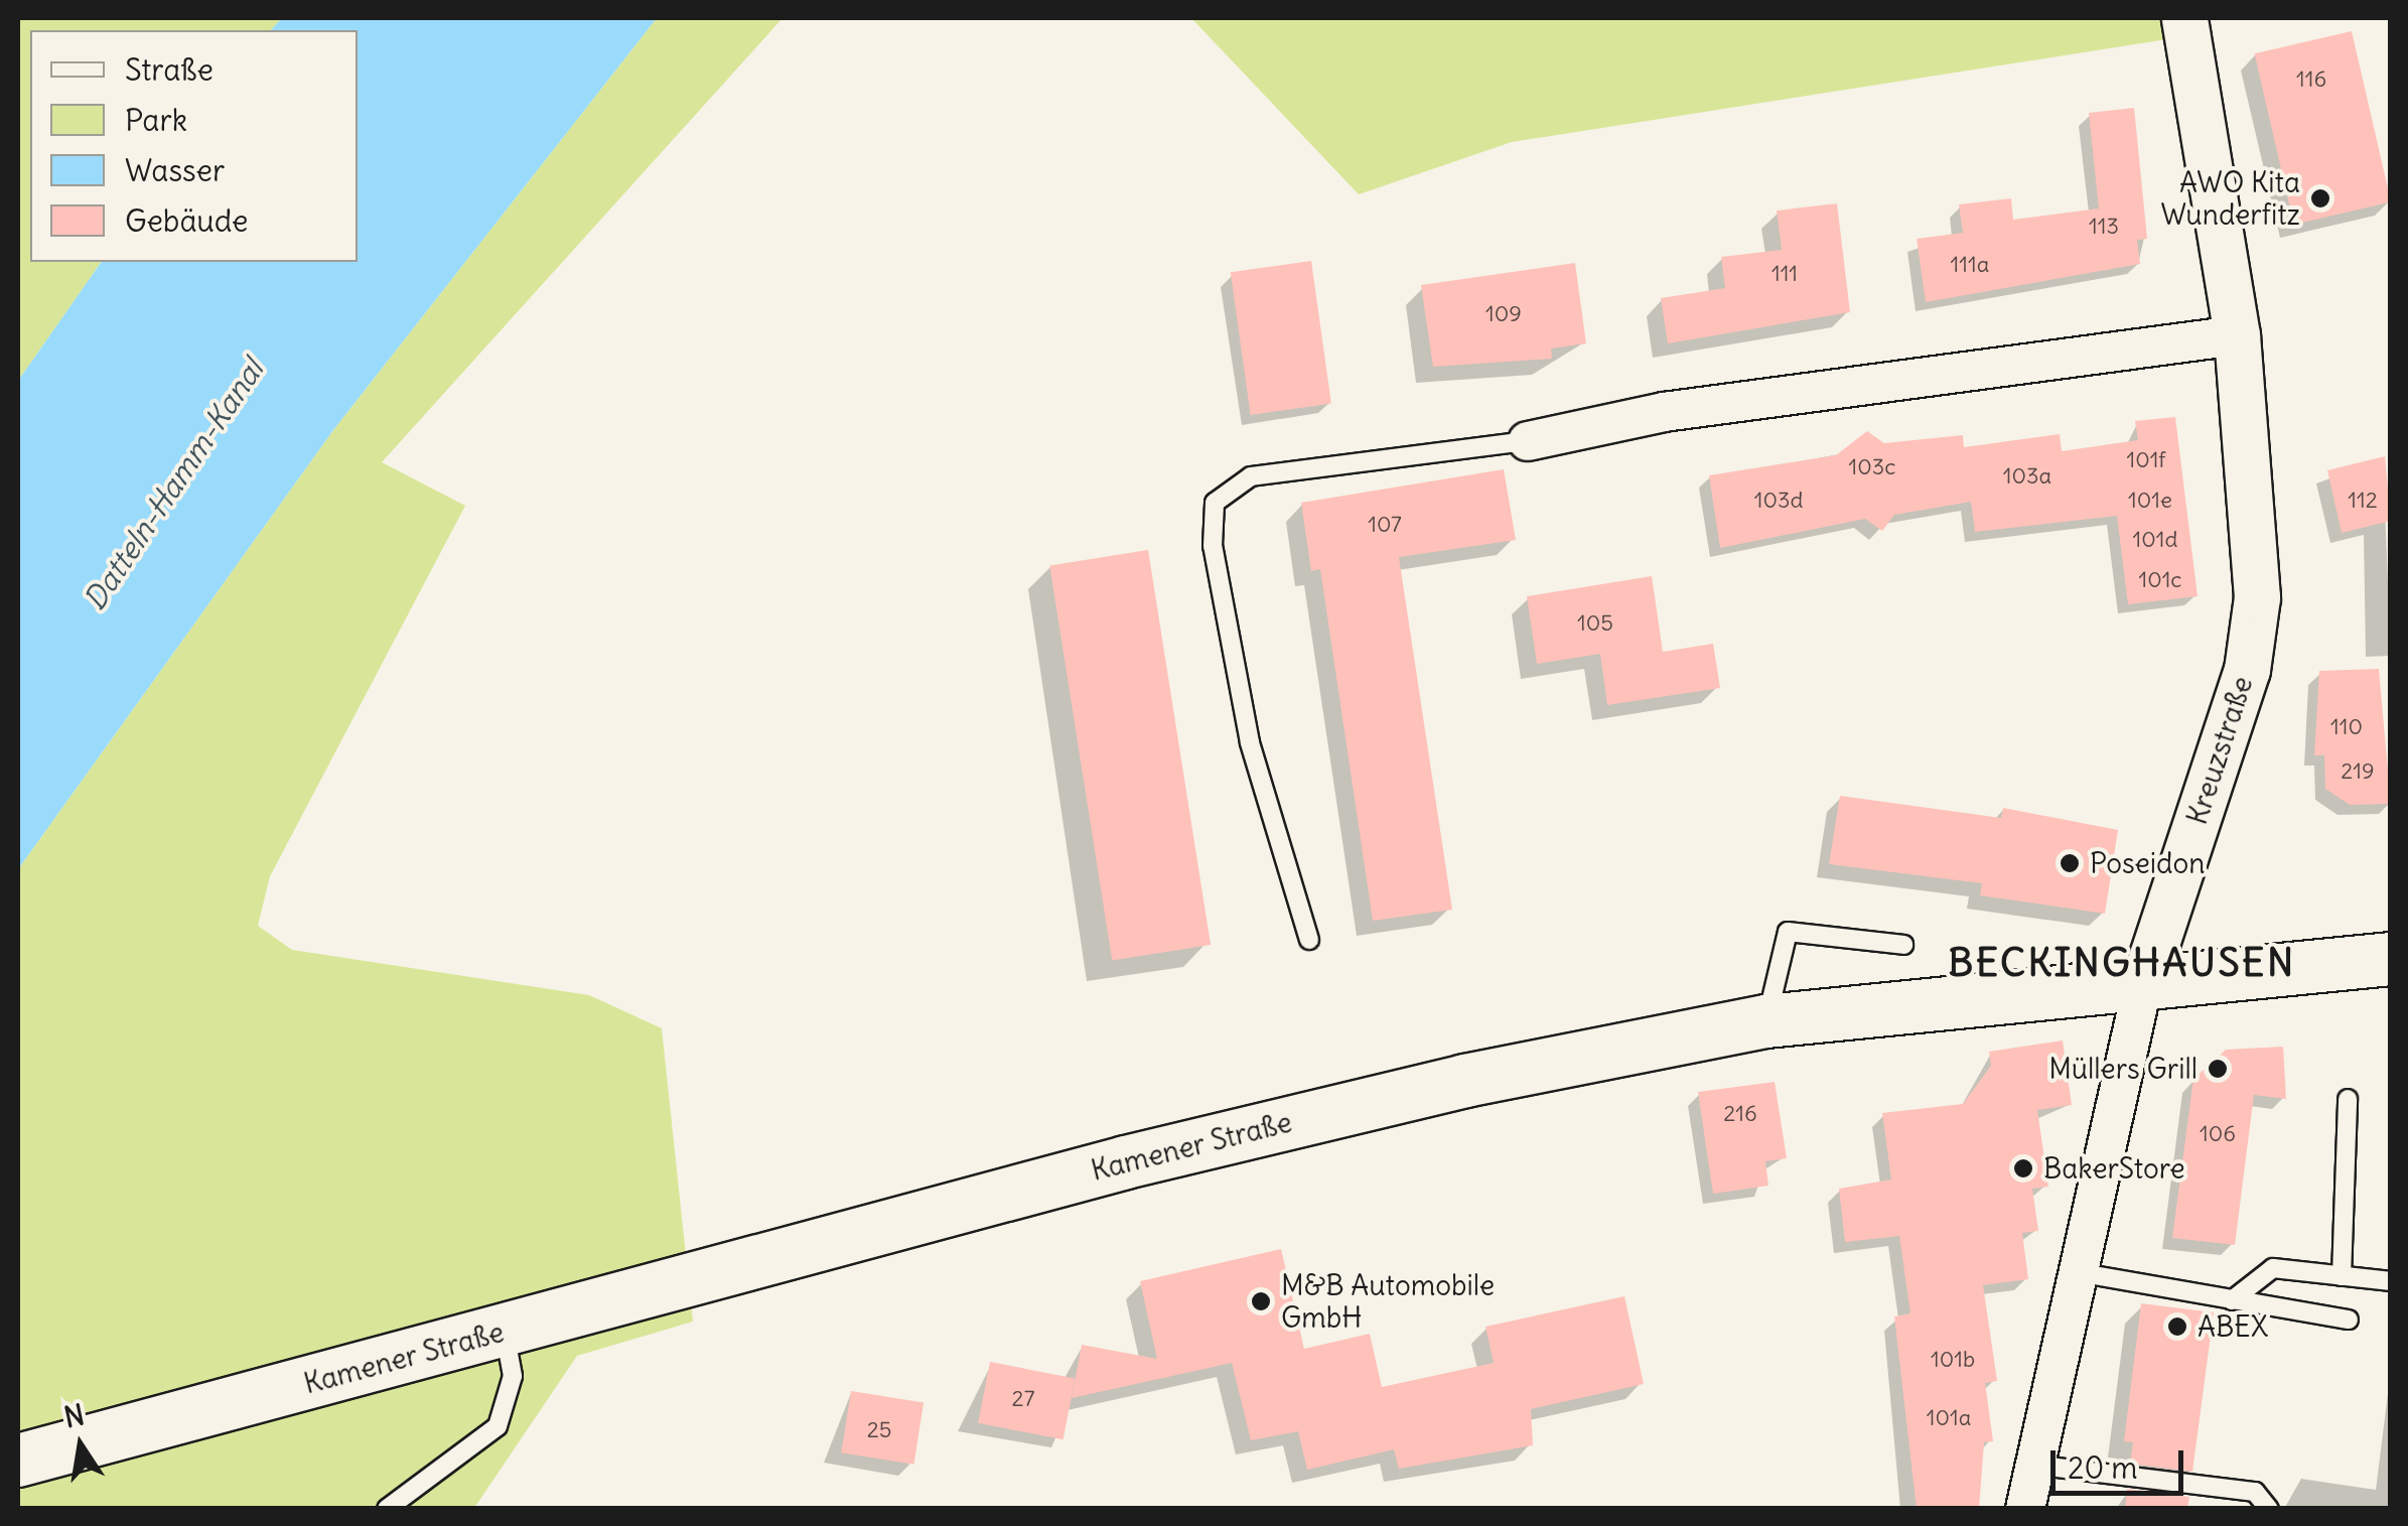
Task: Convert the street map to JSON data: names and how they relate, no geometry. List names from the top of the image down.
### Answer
{
  "streets": {
    "main road": ["Kamener Straße"],
    "street": ["Kreuzstraße"]
  },
  "crossings": [
    ["Kreuzstraße", "Kamener Straße"]
  ],
  "districts": ["BECKINGHAUSEN"],
  "water": ["Datteln-Hamm-Kanal"],
  "places": [
    "AWO Kita Wunderfitz",
    "Poseidon",
    "Müllers Grill",
    "BakerStore",
    "M&B Automobile GmbH",
    "ABEX"
  ],
  "house_numbers": [
    "116",
    "113",
    "111a",
    "111",
    "109",
    "101f",
    "103c",
    "103a",
    "103d",
    "101e",
    "112",
    "107",
    "101d",
    "101c",
    "105",
    "110",
    "219",
    "216",
    "106",
    "101b",
    "27",
    "101a",
    "25"
  ],
  "legend": [
    "Straße",
    "Park",
    "Wasser",
    "Gebäude"
  ],
  "scale_bar": "20 m",
  "north": "top"
}
